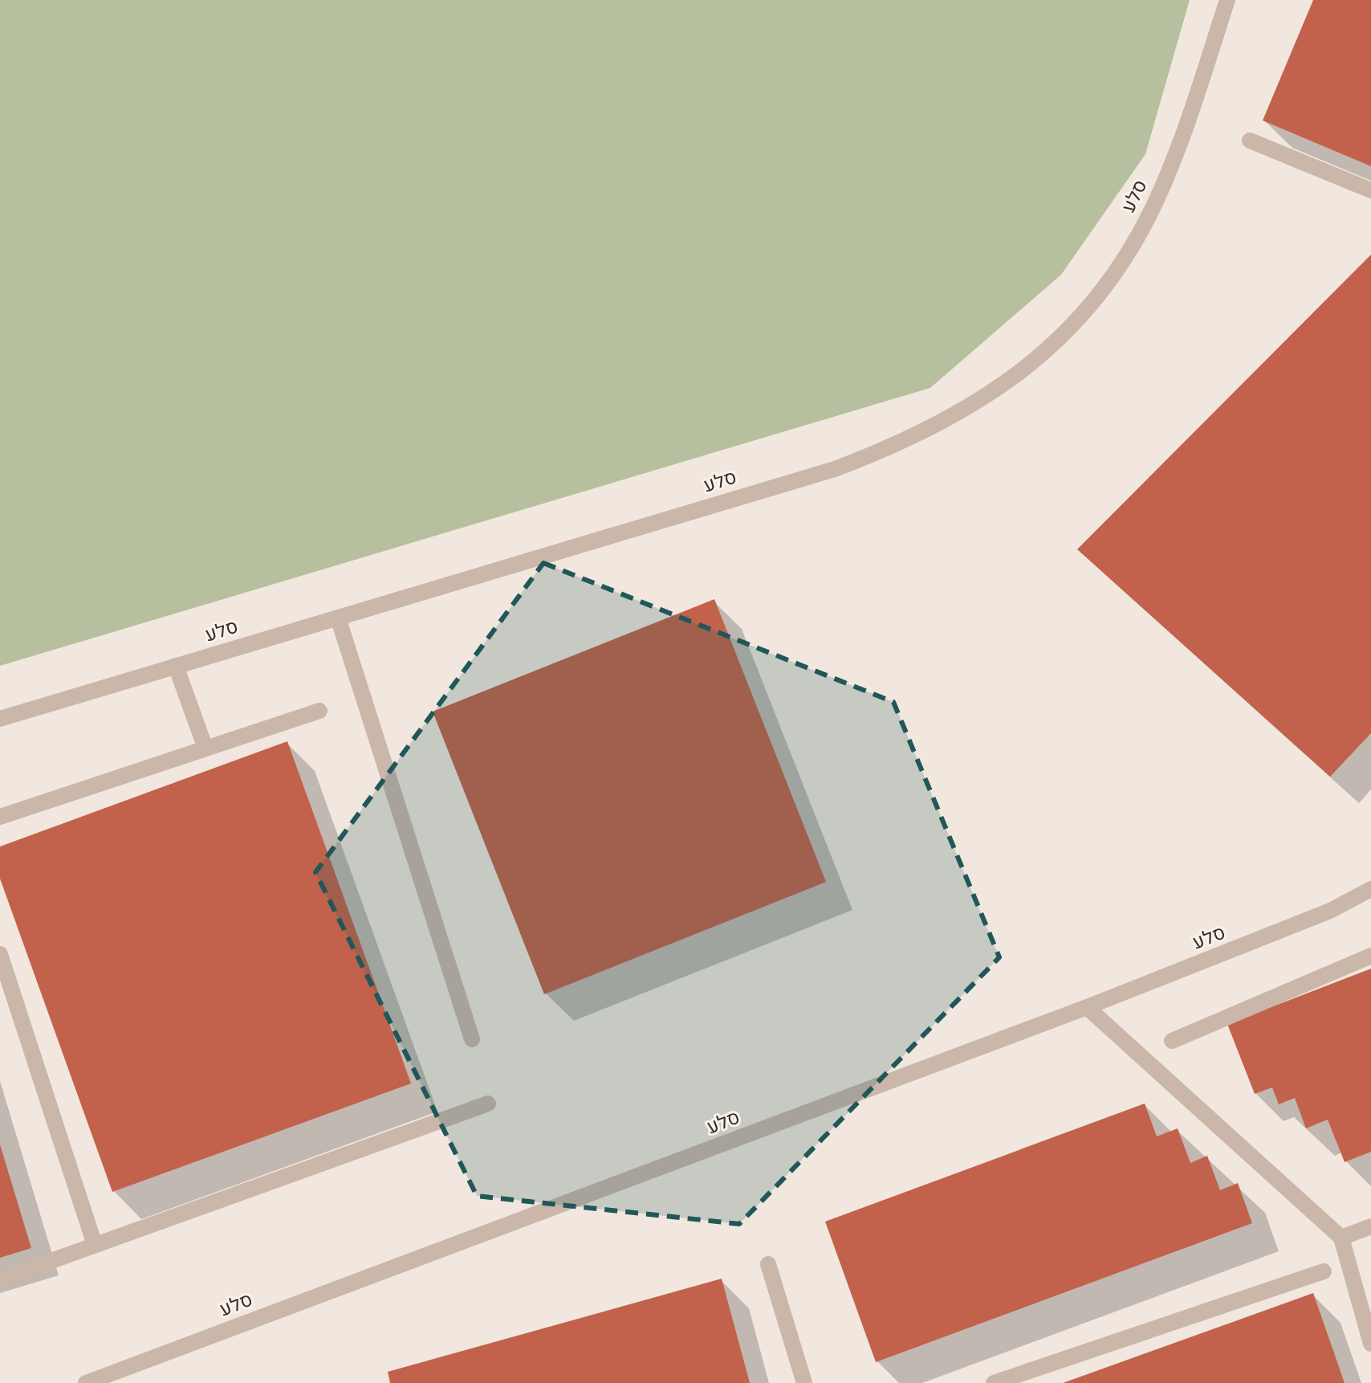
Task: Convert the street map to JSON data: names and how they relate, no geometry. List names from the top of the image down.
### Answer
{
  "streets": {
    "street": ["סלע"]
  }
}
